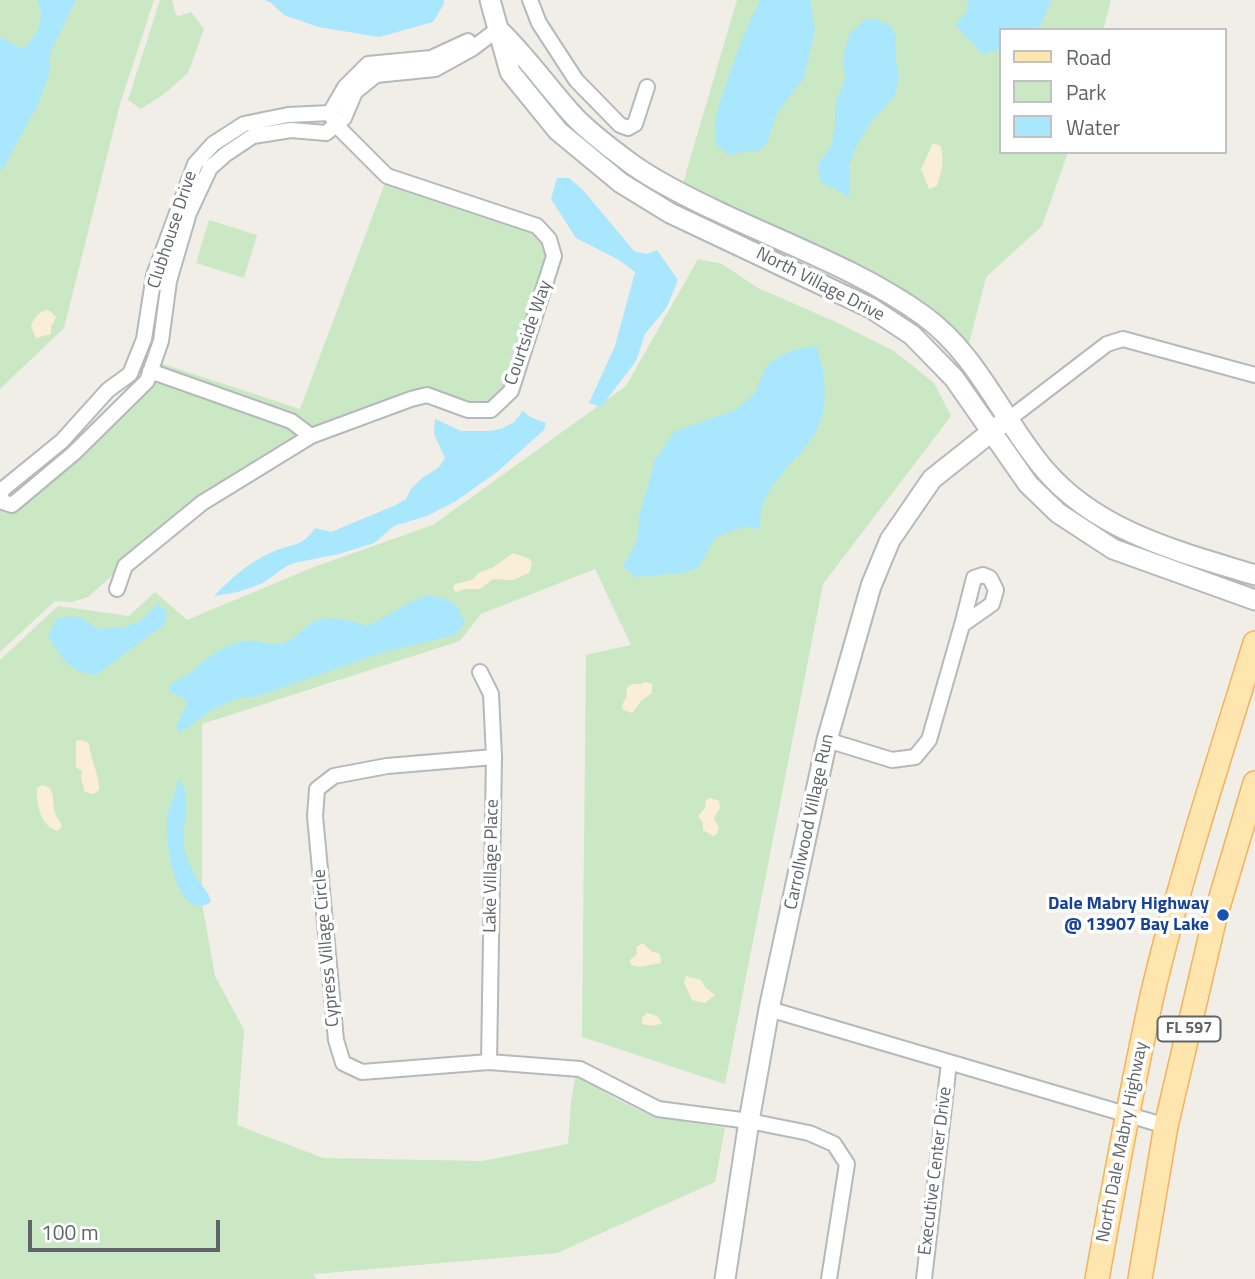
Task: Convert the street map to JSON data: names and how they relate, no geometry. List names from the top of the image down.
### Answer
{
  "streets": {
    "main road": ["FL 597", "North Dale Mabry Highway"],
    "street": [
      "Clubhouse Drive",
      "North Village Drive",
      "Courtside Way",
      "Carrollwood Village Run",
      "Lake Village Place",
      "Cypress Village Circle",
      "Executive Center Drive"
    ]
  },
  "crossings": [
    ["Clubhouse Drive", "Courtside Way"],
    ["North Village Drive", "Carrollwood Village Run"],
    ["Carrollwood Village Run", "Cypress Village Circle"],
    ["Carrollwood Village Run", "Executive Center Drive"],
    ["Lake Village Place", "Cypress Village Circle"],
    ["FL 597", "Executive Center Drive"],
    ["North Dale Mabry Highway", "Executive Center Drive"]
  ],
  "places": ["Dale Mabry Highway @ 13907 Bay Lake"],
  "legend": ["Road", "Park", "Water"],
  "scale_bar": "100 m"
}
